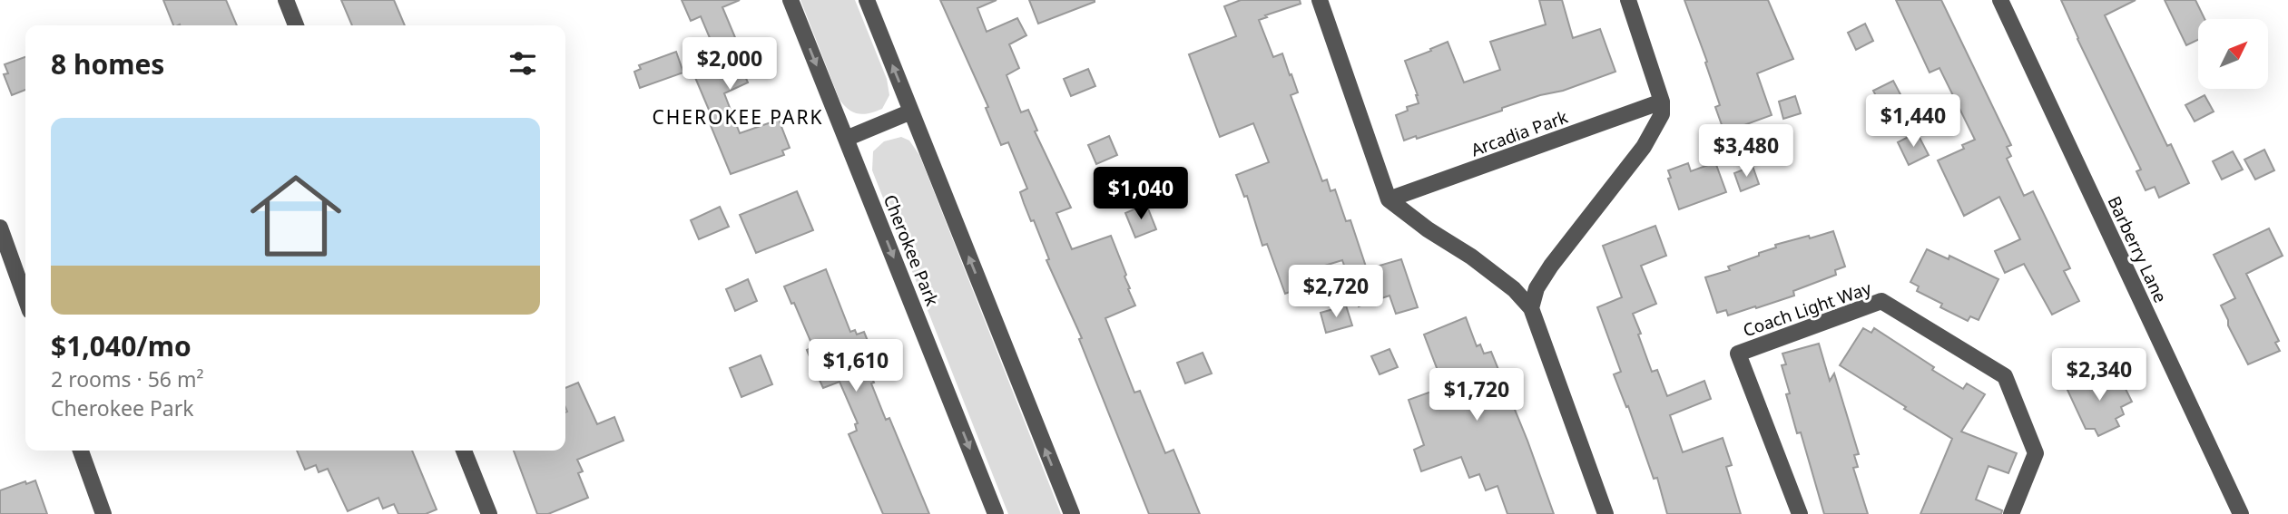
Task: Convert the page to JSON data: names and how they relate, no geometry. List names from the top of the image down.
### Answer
{
  "streets": {
    "street": [
      "Arcadia Park",
      "Barberry Lane",
      "Cherokee Park",
      "Coach Light Way"
    ]
  },
  "districts": ["CHEROKEE PARK"],
  "north": "top right",
  "page": {
    "heading": "8 homes",
    "price": [
      "$2,000",
      "$1,440",
      "$3,480",
      "$1,040",
      "$2,720",
      "$1,610",
      "$2,340",
      "$1,720"
    ],
    "list": [
      {
        "name": "$1,040/mo",
        "note": "2 rooms · 56 m² · Cherokee Park"
      }
    ]
  }
}
